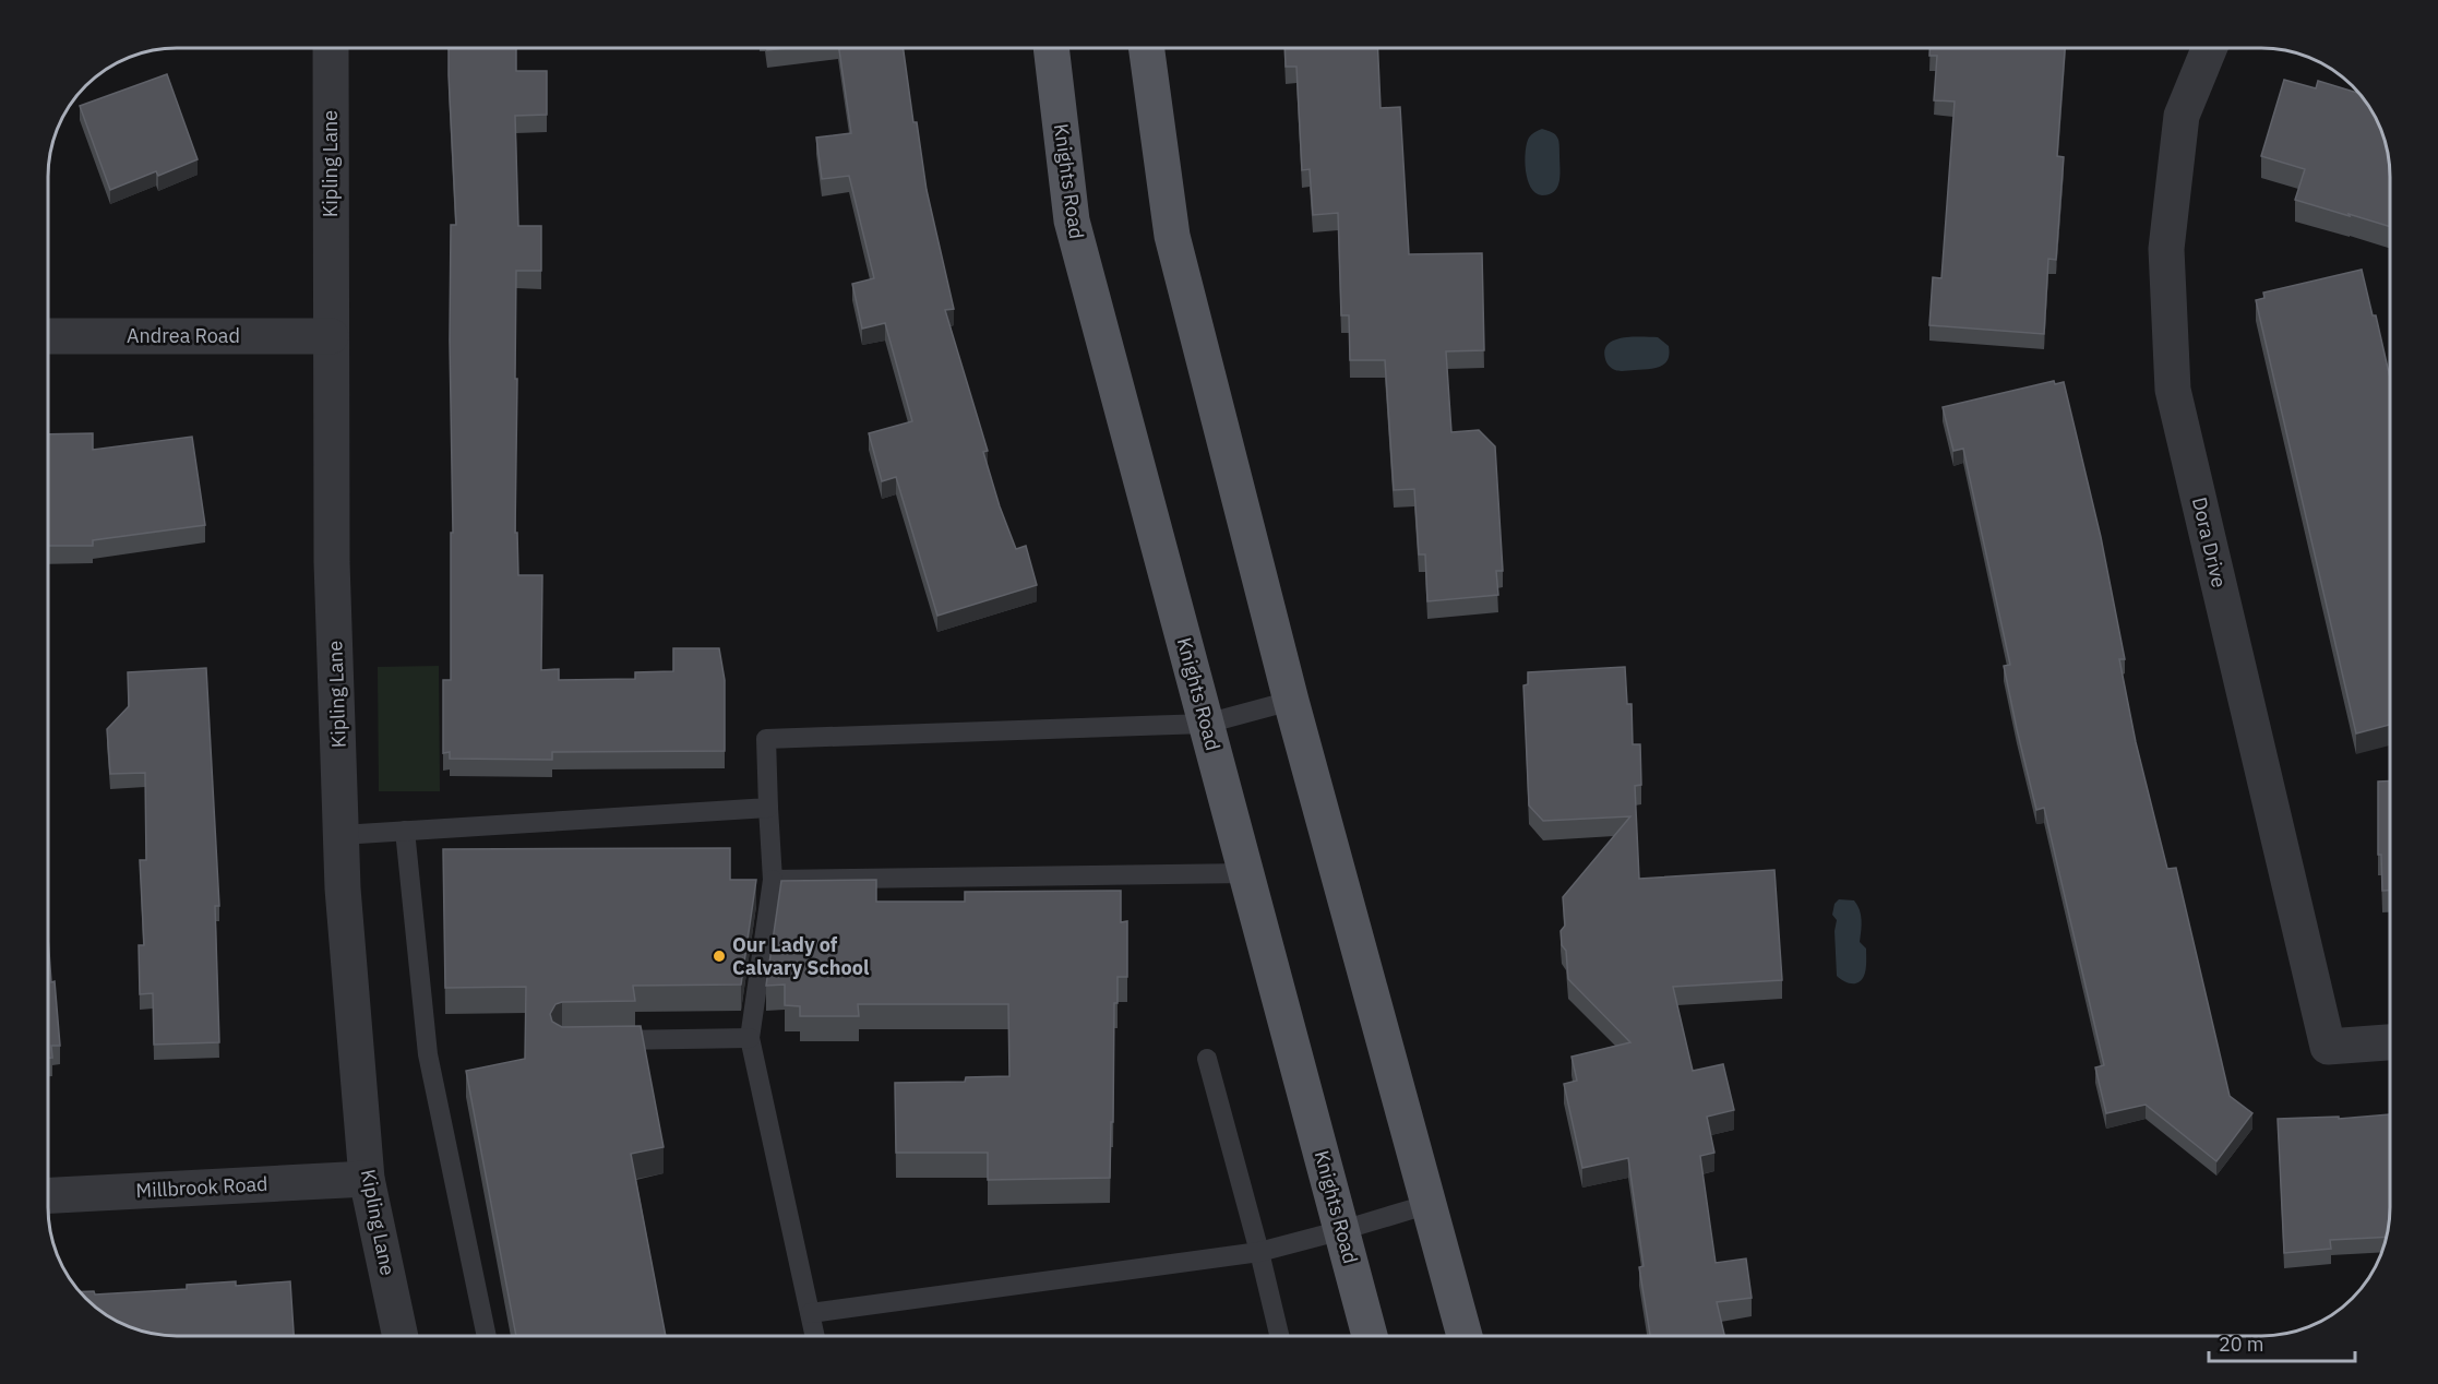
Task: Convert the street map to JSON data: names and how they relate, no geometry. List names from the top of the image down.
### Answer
{
  "streets": {
    "main road": ["Knights Road"],
    "street": [
      "Kipling Lane",
      "Andrea Road",
      "Dora Drive",
      "Millbrook Road"
    ]
  },
  "crossings": [
    ["Kipling Lane", "Andrea Road"],
    ["Kipling Lane", "Millbrook Road"]
  ],
  "places": ["Our Lady of Calvary School"],
  "scale_bar": "20 m"
}
